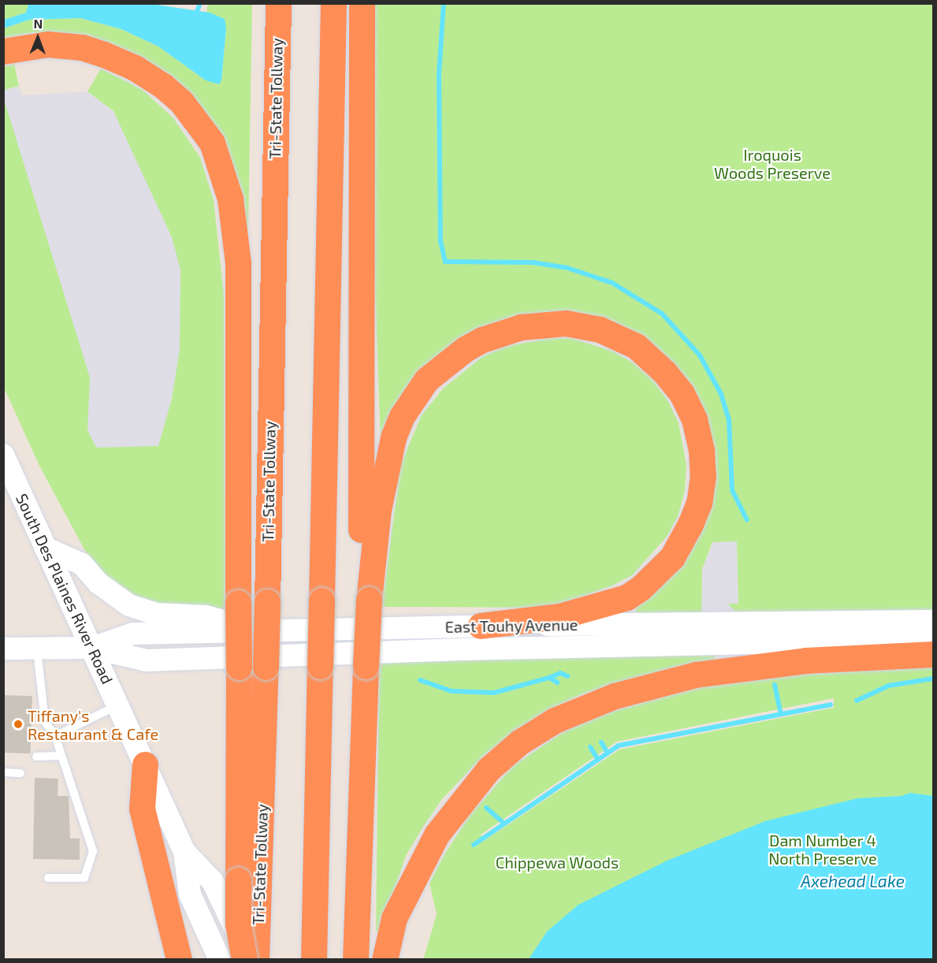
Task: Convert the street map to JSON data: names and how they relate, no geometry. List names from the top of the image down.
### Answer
{
  "streets": {
    "highway": ["Tri-State Tollway"],
    "main road": ["South Des Plaines River Road", "East Touhy Avenue"]
  },
  "crossings": [
    ["South Des Plaines River Road", "East Touhy Avenue"]
  ],
  "water": ["Axehead Lake"],
  "parks": ["Iroquois Woods Preserve", "Dam Number 4 North Preserve", "Chippewa Woods"],
  "places": ["Tiffany's Restaurant & Cafe"],
  "north": "top"
}
